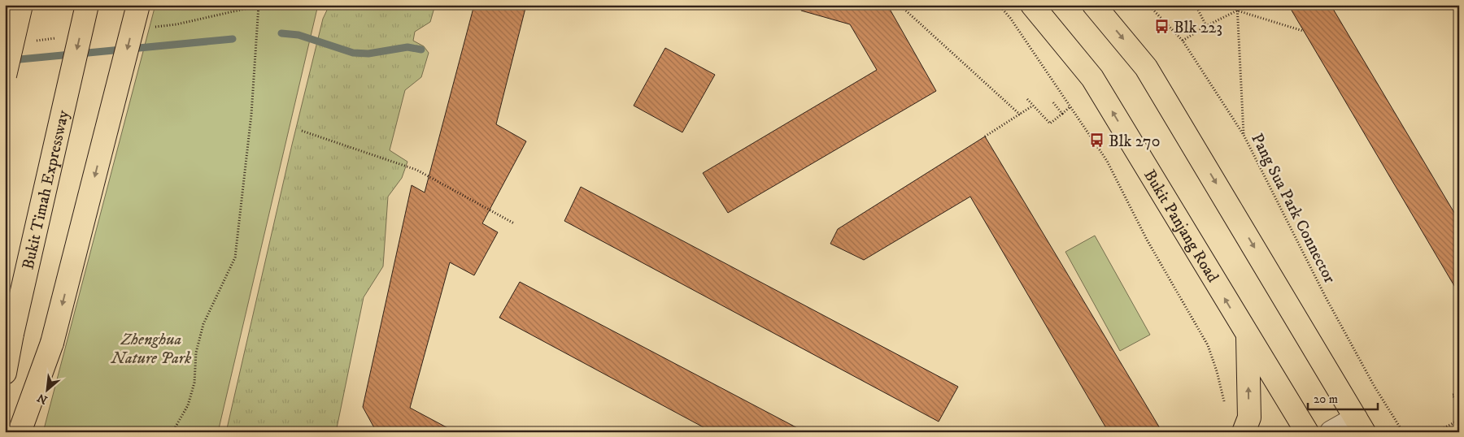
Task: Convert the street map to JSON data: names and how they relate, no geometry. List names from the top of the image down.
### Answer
{
  "streets": {
    "main road": ["Bukit Timah Expressway", "Bukit Panjang Road"],
    "path": ["Pang Sua Park Connector"]
  },
  "parks": ["Zhenghua Nature Park"],
  "places": {
    "bus stop": ["Blk 223", "Blk 270"]
  },
  "scale_bar": "20 m",
  "north": "bottom left"
}
